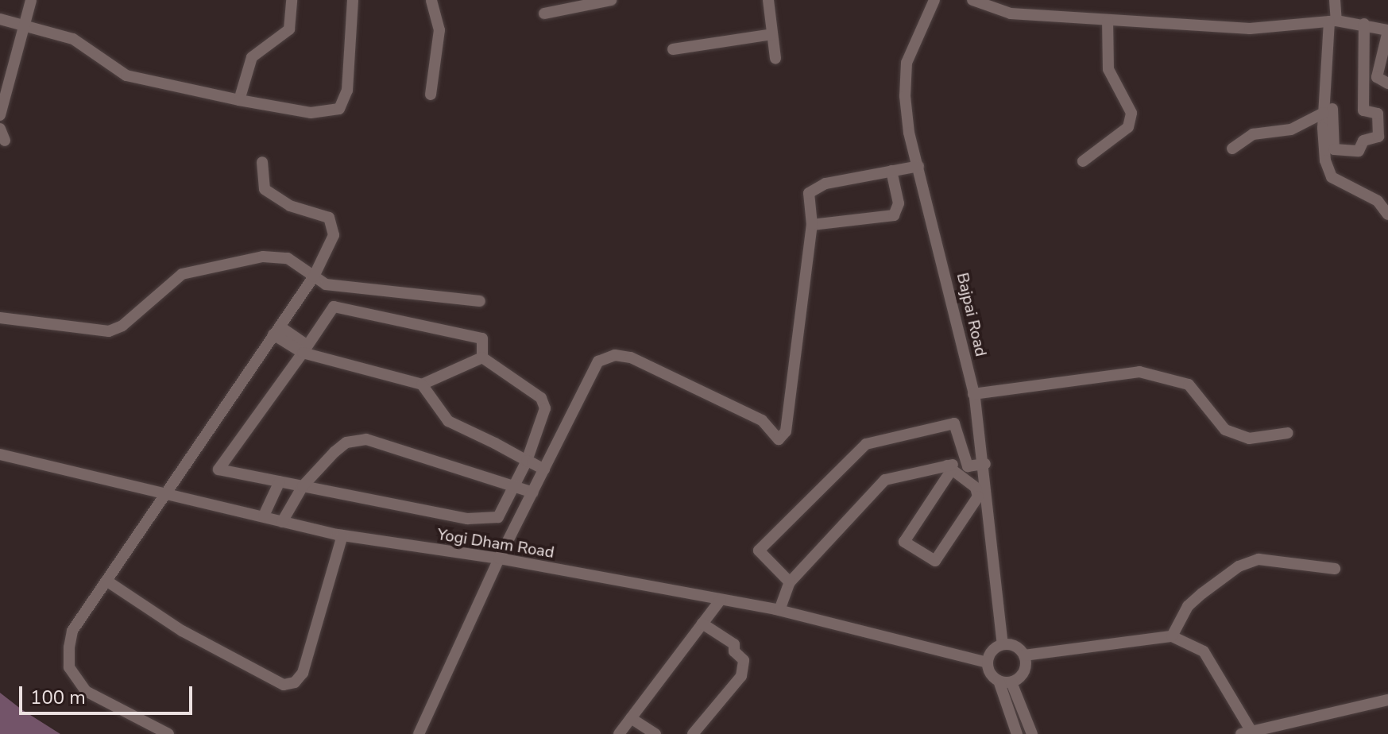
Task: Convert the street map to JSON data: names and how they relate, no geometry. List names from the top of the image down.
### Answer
{
  "streets": {
    "street": ["Bajpai Road", "Yogi Dham Road"]
  },
  "crossings": [
    ["Bajpai Road", "Yogi Dham Road"]
  ],
  "scale_bar": "100 m"
}
